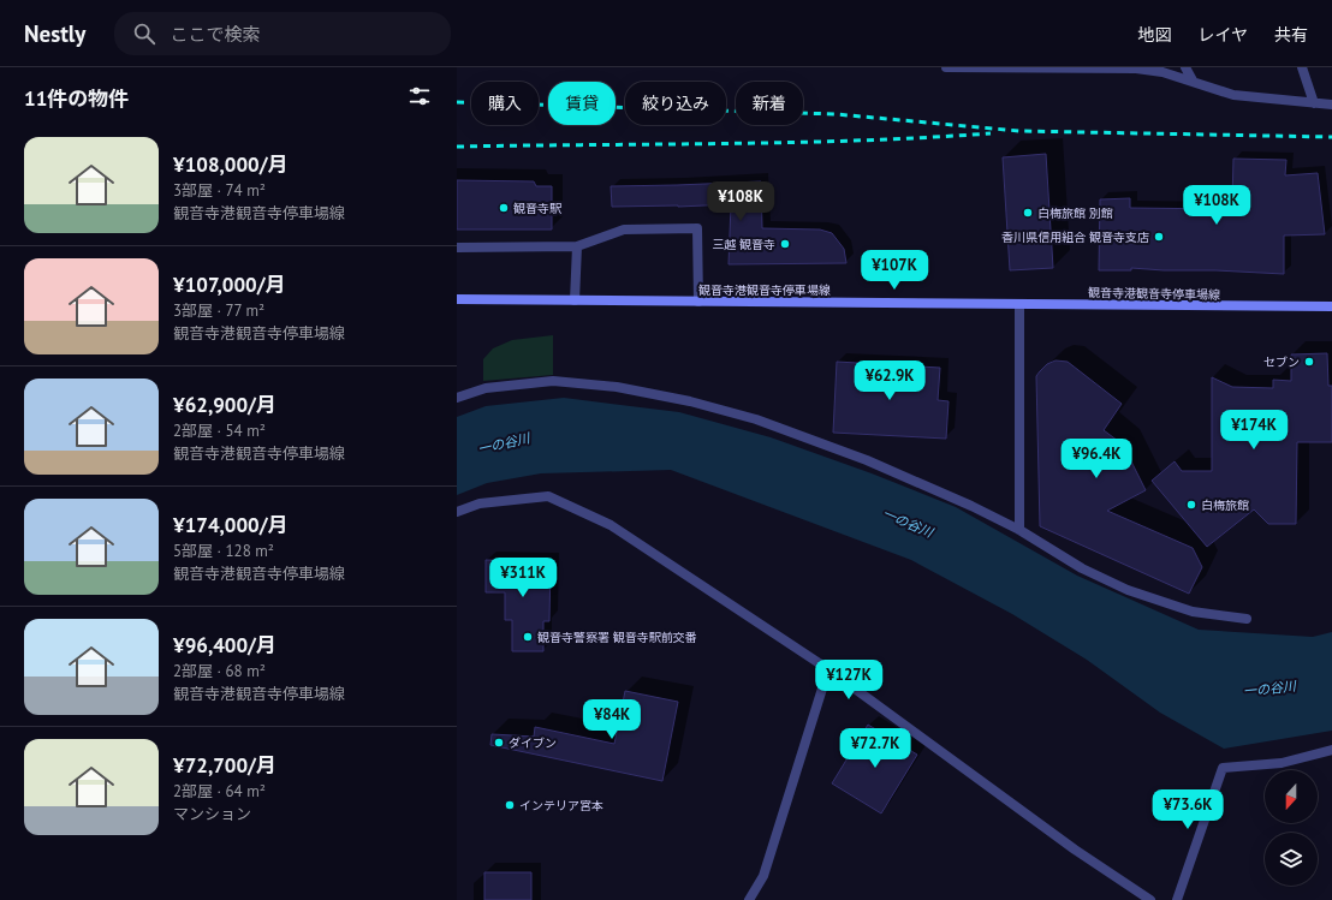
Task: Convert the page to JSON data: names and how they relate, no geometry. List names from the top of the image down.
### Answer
{
  "streets": {
    "main road": ["観音寺港観音寺停車場線"]
  },
  "water": ["一の谷川"],
  "places": [
    "観音寺駅",
    "白梅旅館 別館",
    "香川県信用組合 観音寺支店",
    "三越 観音寺",
    "セブン",
    "白梅旅館",
    "観音寺警察署 観音寺駅前交番",
    "ダイブン",
    "インテリア宮本"
  ],
  "north": "bottom",
  "page": {
    "header": "Nestly",
    "search": "ここで検索",
    "nav": ["地図", "レイヤ", "共有"],
    "heading": "11件の物件",
    "chip": [
      "購入",
      "賃貸",
      "絞り込み",
      "新着"
    ],
    "list": [
      {
        "name": "¥108,000/月",
        "note": "3部屋 · 74 m² · 観音寺港観音寺停車場線"
      },
      {
        "name": "¥107,000/月",
        "note": "3部屋 · 77 m² · 観音寺港観音寺停車場線"
      },
      {
        "name": "¥62,900/月",
        "note": "2部屋 · 54 m² · 観音寺港観音寺停車場線"
      },
      {
        "name": "¥174,000/月",
        "note": "5部屋 · 128 m² · 観音寺港観音寺停車場線"
      },
      {
        "name": "¥96,400/月",
        "note": "2部屋 · 68 m² · 観音寺港観音寺停車場線"
      },
      {
        "name": "¥72,700/月",
        "note": "2部屋 · 64 m² · マンション"
      }
    ],
    "price": [
      "¥108K",
      "¥108K",
      "¥107K",
      "¥62.9K",
      "¥174K",
      "¥96.4K",
      "¥311K",
      "¥127K",
      "¥84K",
      "¥72.7K",
      "¥73.6K"
    ]
  }
}
